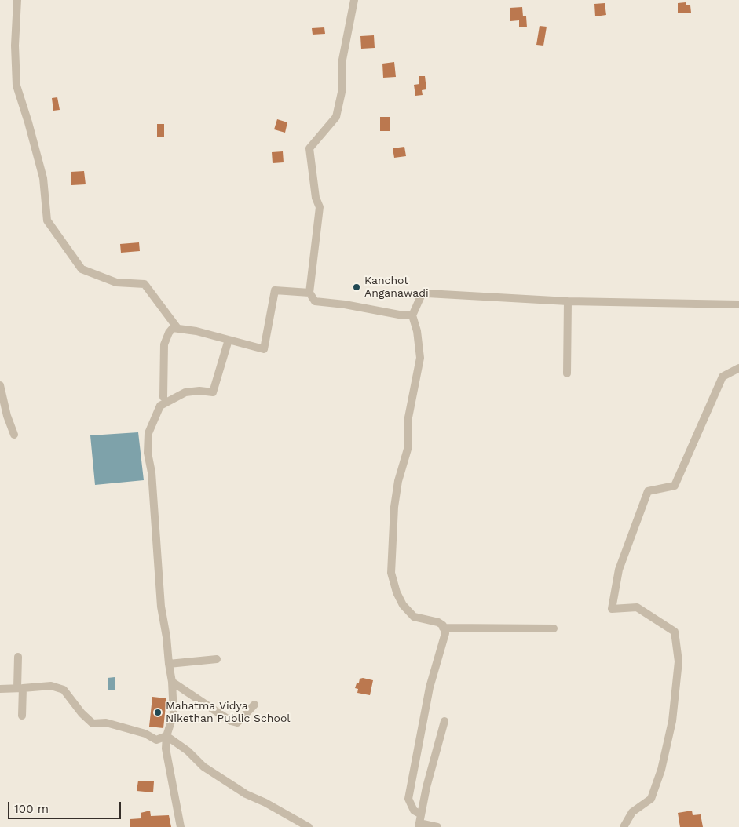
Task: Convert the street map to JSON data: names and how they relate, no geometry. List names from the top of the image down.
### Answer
{
  "places": ["Kanchot Anganawadi", "Mahatma Vidya Nikethan Public School"],
  "scale_bar": "100 m"
}
